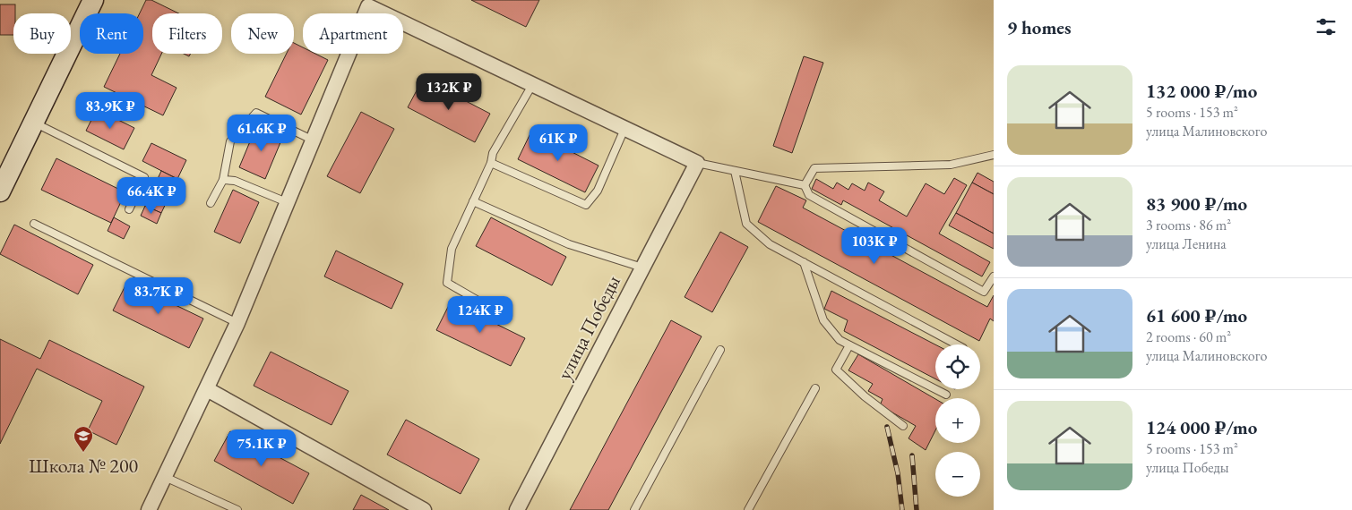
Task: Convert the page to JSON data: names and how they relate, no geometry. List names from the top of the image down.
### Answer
{
  "streets": {
    "street": ["улица Победы"]
  },
  "places": {
    "school or university": ["Школа № 200"]
  },
  "page": {
    "heading": "9 homes",
    "chip": [
      "Buy",
      "Rent",
      "Filters",
      "New",
      "Apartment"
    ],
    "list": [
      {
        "name": "132 000 ₽/mo",
        "note": "5 rooms · 153 m² · улица Малиновского"
      },
      {
        "name": "83 900 ₽/mo",
        "note": "3 rooms · 86 m² · улица Ленина"
      },
      {
        "name": "61 600 ₽/mo",
        "note": "2 rooms · 60 m² · улица Малиновского"
      },
      {
        "name": "124 000 ₽/mo",
        "note": "5 rooms · 153 m² · улица Победы"
      }
    ],
    "price": [
      "132K ₽",
      "83.9K ₽",
      "61.6K ₽",
      "61K ₽",
      "66.4K ₽",
      "103K ₽",
      "83.7K ₽",
      "124K ₽",
      "75.1K ₽"
    ],
    "map_buttons": ["+", "−"]
  }
}
